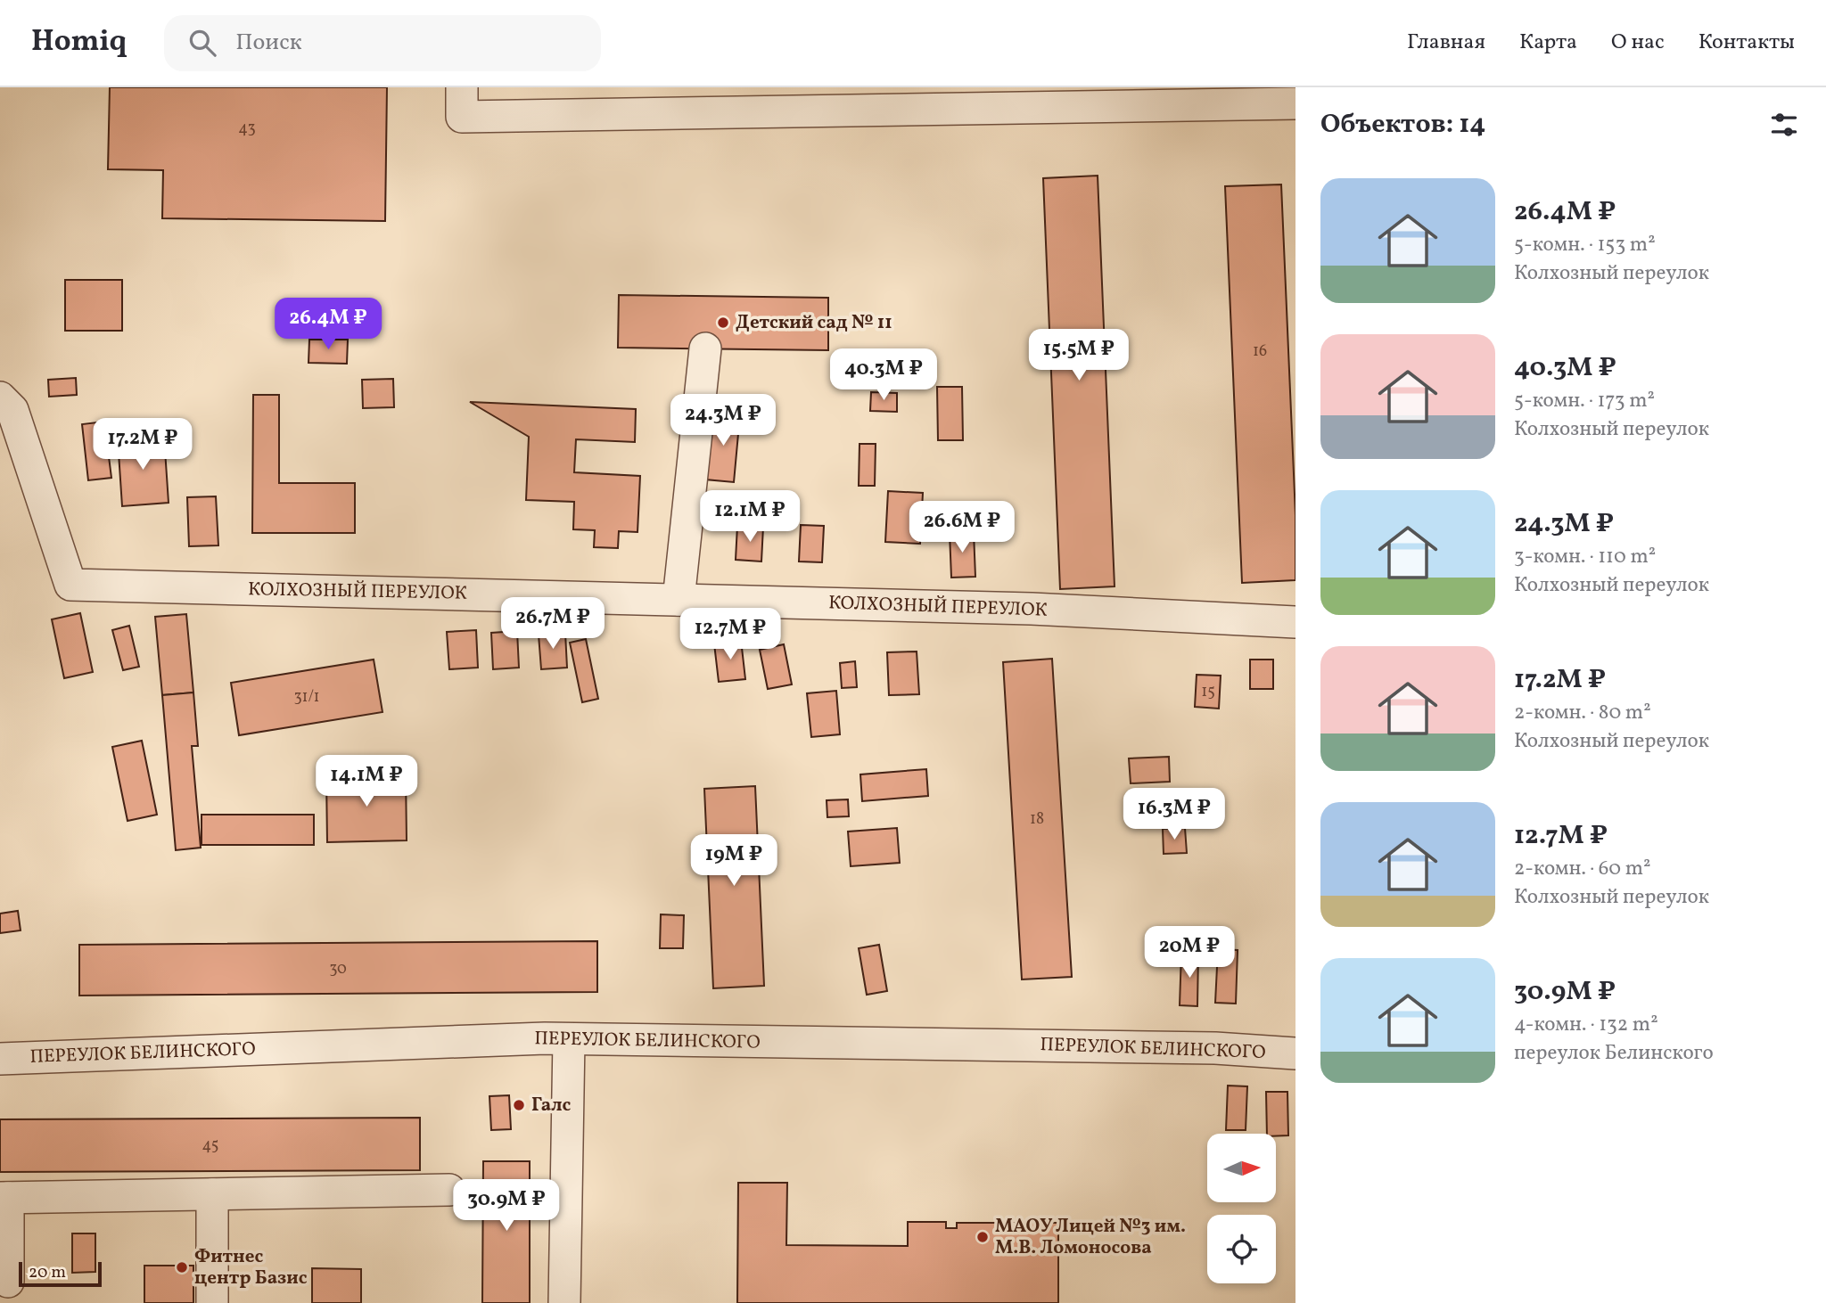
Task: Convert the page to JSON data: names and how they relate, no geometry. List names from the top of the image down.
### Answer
{
  "streets": {
    "street": ["КОЛХОЗНЫЙ ПЕРЕУЛОК", "ПЕРЕУЛОК БЕЛИНСКОГО"]
  },
  "places": [
    "Детский сад № 11",
    "Галс",
    "МАОУ Лицей №3 им. М.В. Ломоносова",
    "Фитнес центр Базис"
  ],
  "house_numbers": [
    "43",
    "16",
    "15",
    "31/1",
    "18",
    "30",
    "45"
  ],
  "scale_bar": "20 m",
  "north": "right",
  "page": {
    "header": "Homiq",
    "search": "Поиск",
    "nav": [
      "Главная",
      "Карта",
      "О нас",
      "Контакты"
    ],
    "heading": "Объектов: 14",
    "list": [
      {
        "name": "26.4M ₽",
        "note": "5-комн. · 153 m² · Колхозный переулок"
      },
      {
        "name": "40.3M ₽",
        "note": "5-комн. · 173 m² · Колхозный переулок"
      },
      {
        "name": "24.3M ₽",
        "note": "3-комн. · 110 m² · Колхозный переулок"
      },
      {
        "name": "17.2M ₽",
        "note": "2-комн. · 80 m² · Колхозный переулок"
      },
      {
        "name": "12.7M ₽",
        "note": "2-комн. · 60 m² · Колхозный переулок"
      },
      {
        "name": "30.9M ₽",
        "note": "4-комн. · 132 m² · переулок Белинского"
      }
    ],
    "price": [
      "26.4M ₽",
      "15.5M ₽",
      "40.3M ₽",
      "24.3M ₽",
      "17.2M ₽",
      "12.1M ₽",
      "26.6M ₽",
      "26.7M ₽",
      "12.7M ₽",
      "14.1M ₽",
      "16.3M ₽",
      "19M ₽",
      "20M ₽",
      "30.9M ₽"
    ],
    "scale": "20 m"
  }
}
